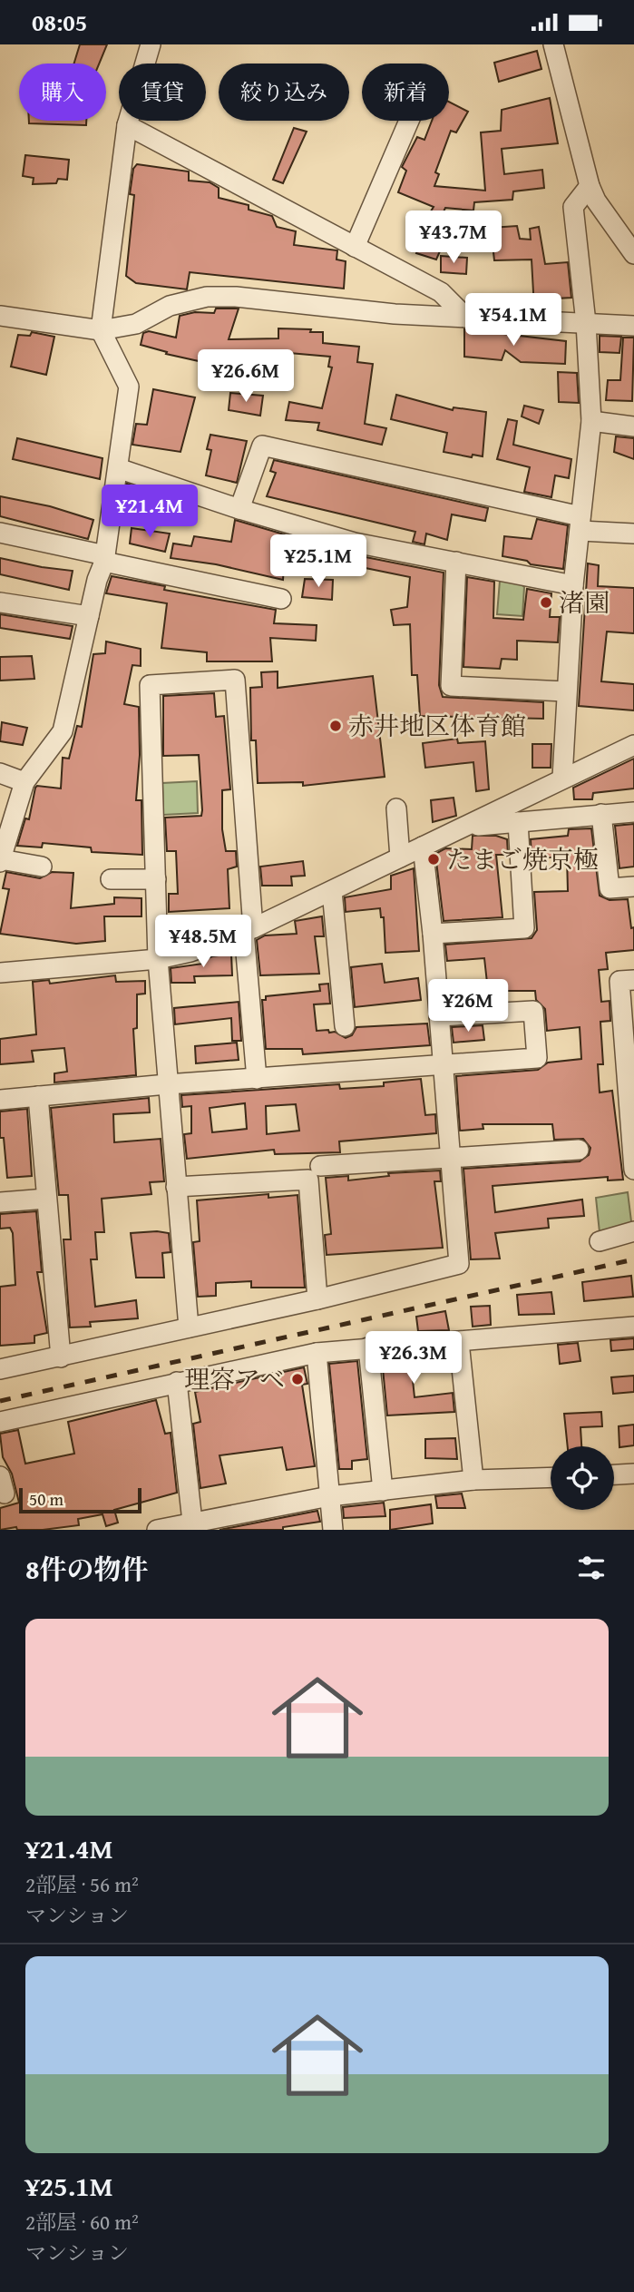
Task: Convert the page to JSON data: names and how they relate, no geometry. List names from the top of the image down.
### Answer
{
  "places": [
    "渚園",
    "赤井地区体育館",
    "たまご焼京極",
    "理容アベ"
  ],
  "scale_bar": "50 m",
  "page": {
    "status": "08:05",
    "chip": [
      "購入",
      "賃貸",
      "絞り込み",
      "新着"
    ],
    "price": [
      "¥43.7M",
      "¥54.1M",
      "¥26.6M",
      "¥21.4M",
      "¥25.1M",
      "¥48.5M",
      "¥26M",
      "¥26.3M"
    ],
    "scale": "50 m",
    "heading": "8件の物件",
    "list": [
      {
        "name": "¥21.4M",
        "note": "2部屋 · 56 m² · マンション"
      },
      {
        "name": "¥25.1M",
        "note": "2部屋 · 60 m² · マンション"
      }
    ]
  }
}
